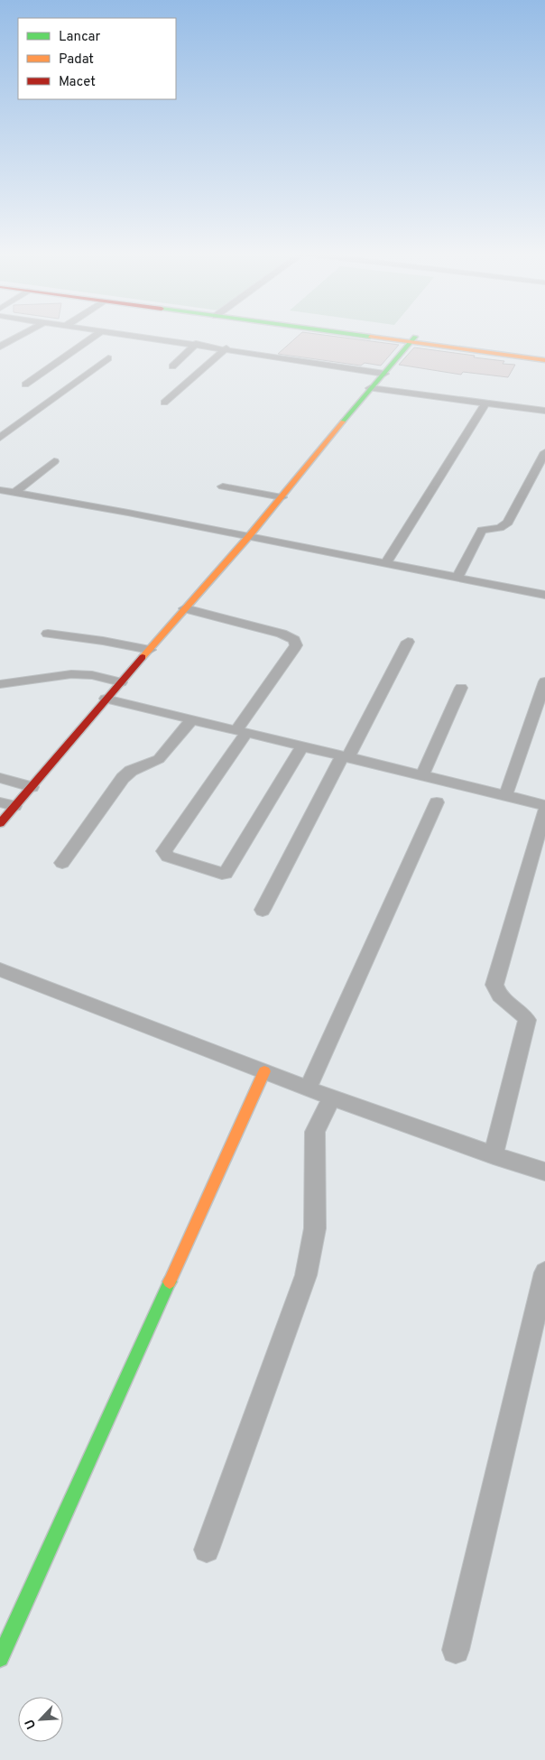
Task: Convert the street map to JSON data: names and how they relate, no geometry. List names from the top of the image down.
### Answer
{
  "legend": ["Lancar", "Padat", "Macet"],
  "north": "bottom left"
}
